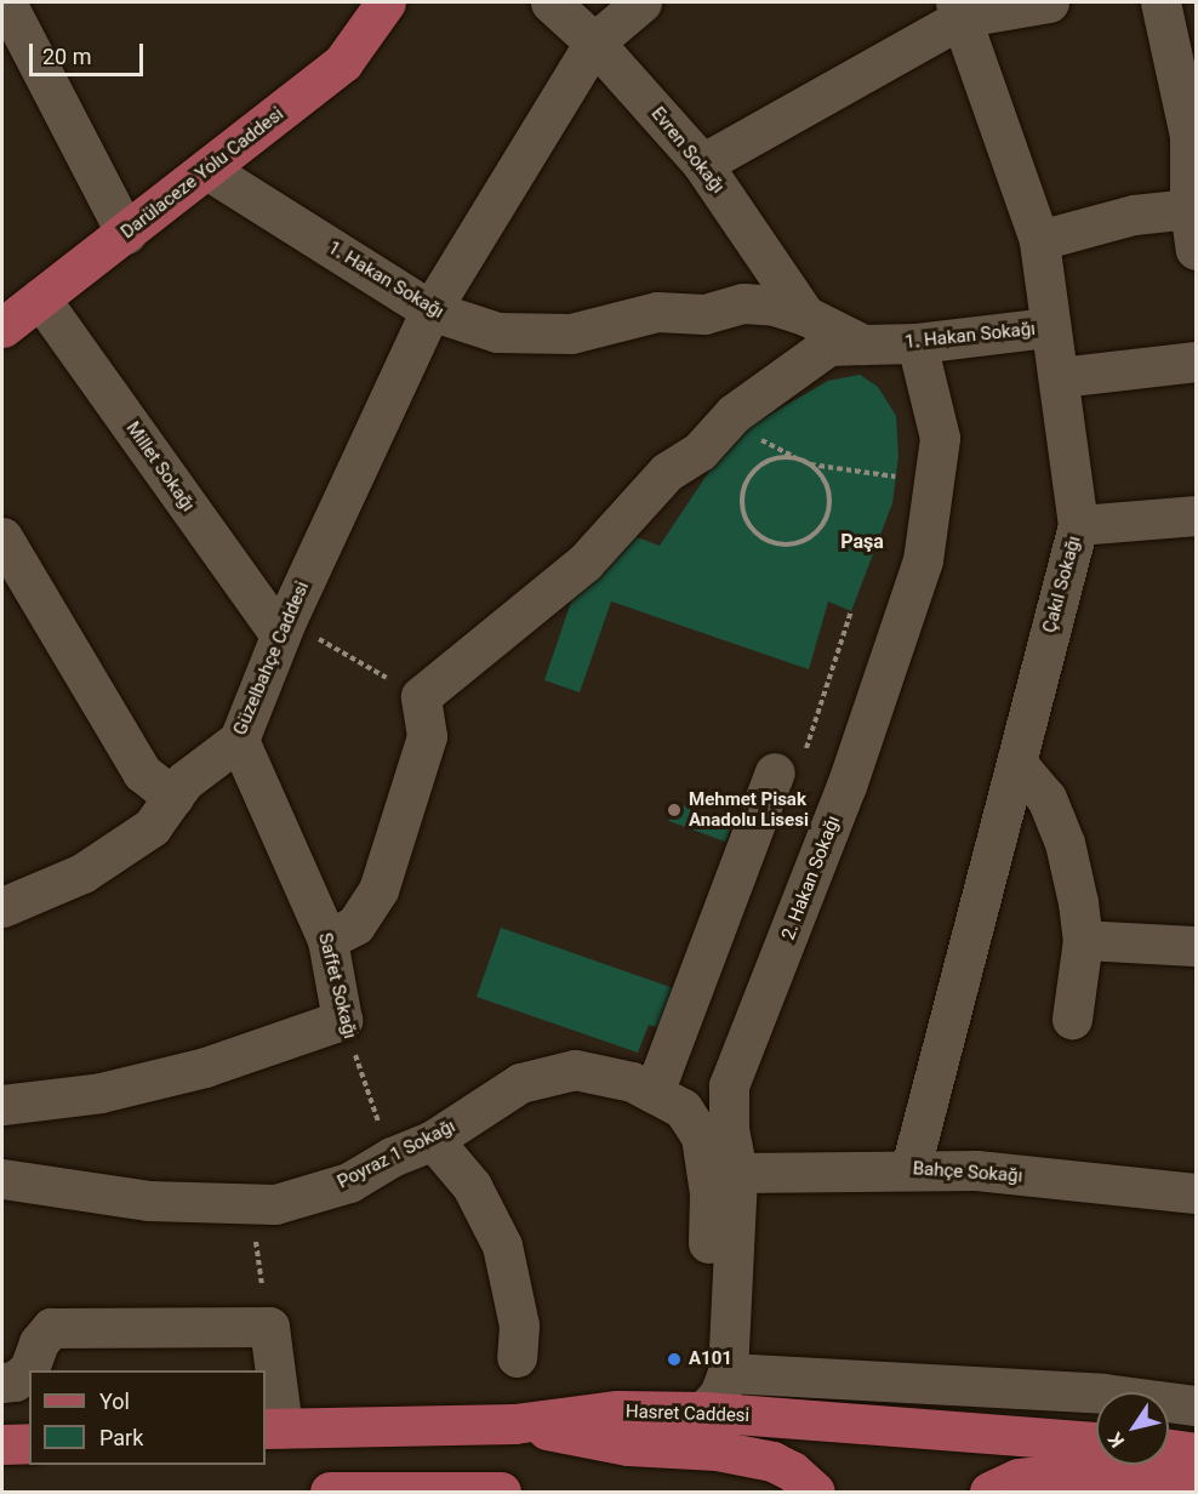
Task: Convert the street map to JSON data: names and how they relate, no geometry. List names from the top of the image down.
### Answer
{
  "streets": {
    "main road": ["Darülaceze Yolu Caddesi", "Hasret Caddesi"],
    "street": [
      "Evren Sokağı",
      "1. Hakan Sokağı",
      "Millet Sokağı",
      "Çakıl Sokağı",
      "Güzelbahçe Caddesi",
      "2. Hakan Sokağı",
      "Saffet Sokağı",
      "Poyraz 1 Sokağı",
      "Bahçe Sokağı"
    ]
  },
  "crossings": [
    ["Evren Sokağı", "1. Hakan Sokağı"],
    ["Evren Sokağı", "Güzelbahçe Caddesi"],
    ["Darülaceze Yolu Caddesi", "1. Hakan Sokağı"],
    ["Darülaceze Yolu Caddesi", "Millet Sokağı"],
    ["1. Hakan Sokağı", "Çakıl Sokağı"],
    ["1. Hakan Sokağı", "Güzelbahçe Caddesi"],
    ["1. Hakan Sokağı", "2. Hakan Sokağı"],
    ["Millet Sokağı", "Güzelbahçe Caddesi"],
    ["Çakıl Sokağı", "Bahçe Sokağı"],
    ["Güzelbahçe Caddesi", "Saffet Sokağı"],
    ["2. Hakan Sokağı", "Poyraz 1 Sokağı"],
    ["2. Hakan Sokağı", "Bahçe Sokağı"],
    ["2. Hakan Sokağı", "Hasret Caddesi"],
    ["Saffet Sokağı", "Poyraz 1 Sokağı"],
    ["Poyraz 1 Sokağı", "Hasret Caddesi"]
  ],
  "districts": ["Paşa"],
  "places": ["Mehmet Pisak Anadolu Lisesi", "A101"],
  "legend": ["Yol", "Park"],
  "scale_bar": "20 m",
  "north": "bottom left"
}
